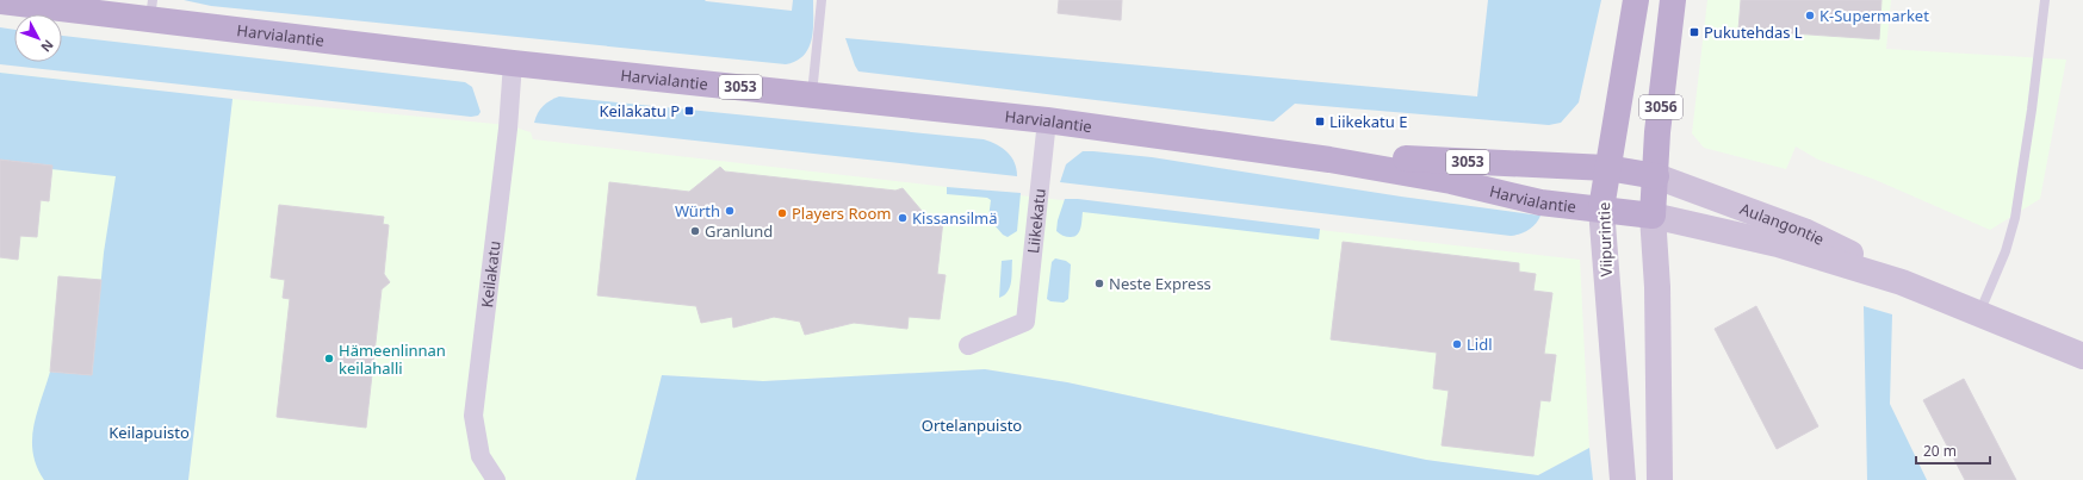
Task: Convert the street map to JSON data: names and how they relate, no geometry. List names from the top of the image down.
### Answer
{
  "streets": {
    "main road": [
      "Harvialantie",
      "3053",
      "3056",
      "Aulangontie",
      "Viipurintie"
    ],
    "street": ["Liikekatu", "Keilakatu"]
  },
  "crossings": [
    ["Harvialantie", "3056"],
    ["Harvialantie", "Liikekatu"],
    ["Harvialantie", "Aulangontie"],
    ["Harvialantie", "Viipurintie"],
    ["Harvialantie", "Keilakatu"],
    ["3056", "Aulangontie"]
  ],
  "parks": ["Ortelanpuisto", "Keilapuisto"],
  "places": {
    "other": [
      "K-Supermarket",
      "Würth",
      "Players Room",
      "Kissansilmä",
      "Granlund",
      "Neste Express",
      "Lidl",
      "Hämeenlinnan keilahalli"
    ],
    "transit": ["Pukutehdas L", "Keilakatu P", "Liikekatu E"]
  },
  "scale_bar": "20 m",
  "north": "bottom right"
}
